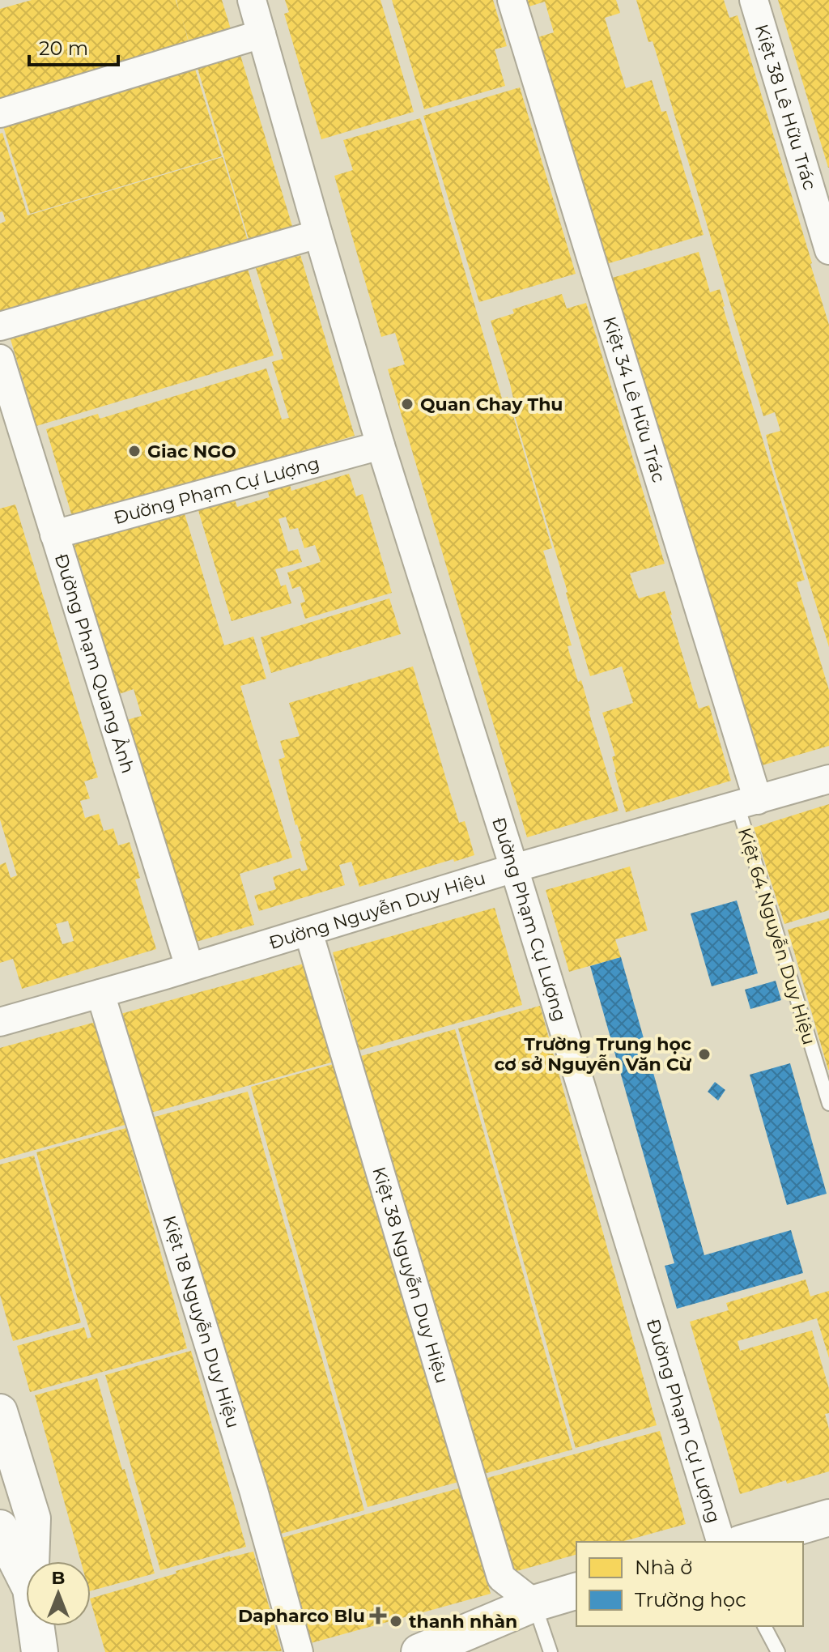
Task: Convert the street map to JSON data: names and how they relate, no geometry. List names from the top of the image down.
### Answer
{
  "streets": {
    "street": [
      "Kiệt 38 Lê Hữu Trác",
      "Kiệt 34 Lê Hữu Trác",
      "Đường Phạm Cự Lượng",
      "Đường Phạm Quang Ảnh",
      "Đường Nguyễn Duy Hiệu",
      "Kiệt 38 Nguyễn Duy Hiệu",
      "Kiệt 18 Nguyễn Duy Hiệu"
    ],
    "lane": ["Kiệt 64 Nguyễn Duy Hiệu"]
  },
  "crossings": [
    ["Kiệt 34 Lê Hữu Trác", "Đường Nguyễn Duy Hiệu"],
    ["Kiệt 34 Lê Hữu Trác", "Kiệt 64 Nguyễn Duy Hiệu"],
    ["Đường Phạm Cự Lượng", "Đường Phạm Quang Ảnh"],
    ["Đường Phạm Cự Lượng", "Đường Nguyễn Duy Hiệu"],
    ["Đường Phạm Quang Ảnh", "Đường Nguyễn Duy Hiệu"],
    ["Đường Nguyễn Duy Hiệu", "Kiệt 64 Nguyễn Duy Hiệu"],
    ["Đường Nguyễn Duy Hiệu", "Kiệt 38 Nguyễn Duy Hiệu"],
    ["Đường Nguyễn Duy Hiệu", "Kiệt 18 Nguyễn Duy Hiệu"]
  ],
  "places": {
    "other": [
      "Quan Chay Thu",
      "Giac NGO",
      "Trường Trung học cơ sở Nguyễn Văn Cừ",
      "thanh nhàn"
    ],
    "health": ["Dapharco Blu"]
  },
  "legend": ["Nhà ở", "Trường học"],
  "scale_bar": "20 m",
  "north": "top"
}
